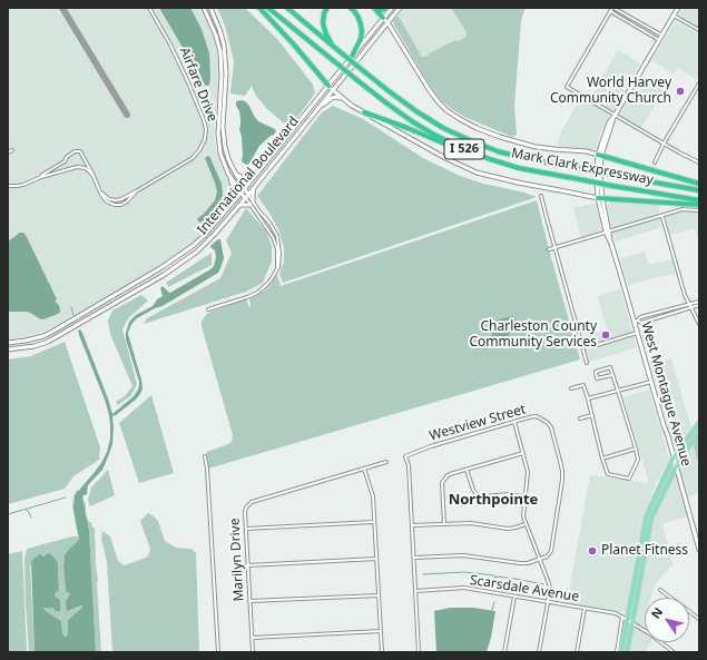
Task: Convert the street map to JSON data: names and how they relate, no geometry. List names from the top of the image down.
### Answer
{
  "streets": {
    "highway": ["I 526", "Mark Clark Expressway"],
    "main road": ["International Boulevard", "West Montague Avenue"],
    "street": [
      "Airfare Drive",
      "Westview Street",
      "Marilyn Drive",
      "Scarsdale Avenue"
    ]
  },
  "districts": ["Northpointe"],
  "places": ["World Harvey Community Church", "Charleston County Community Services", "Planet Fitness"],
  "north": "top left"
}
